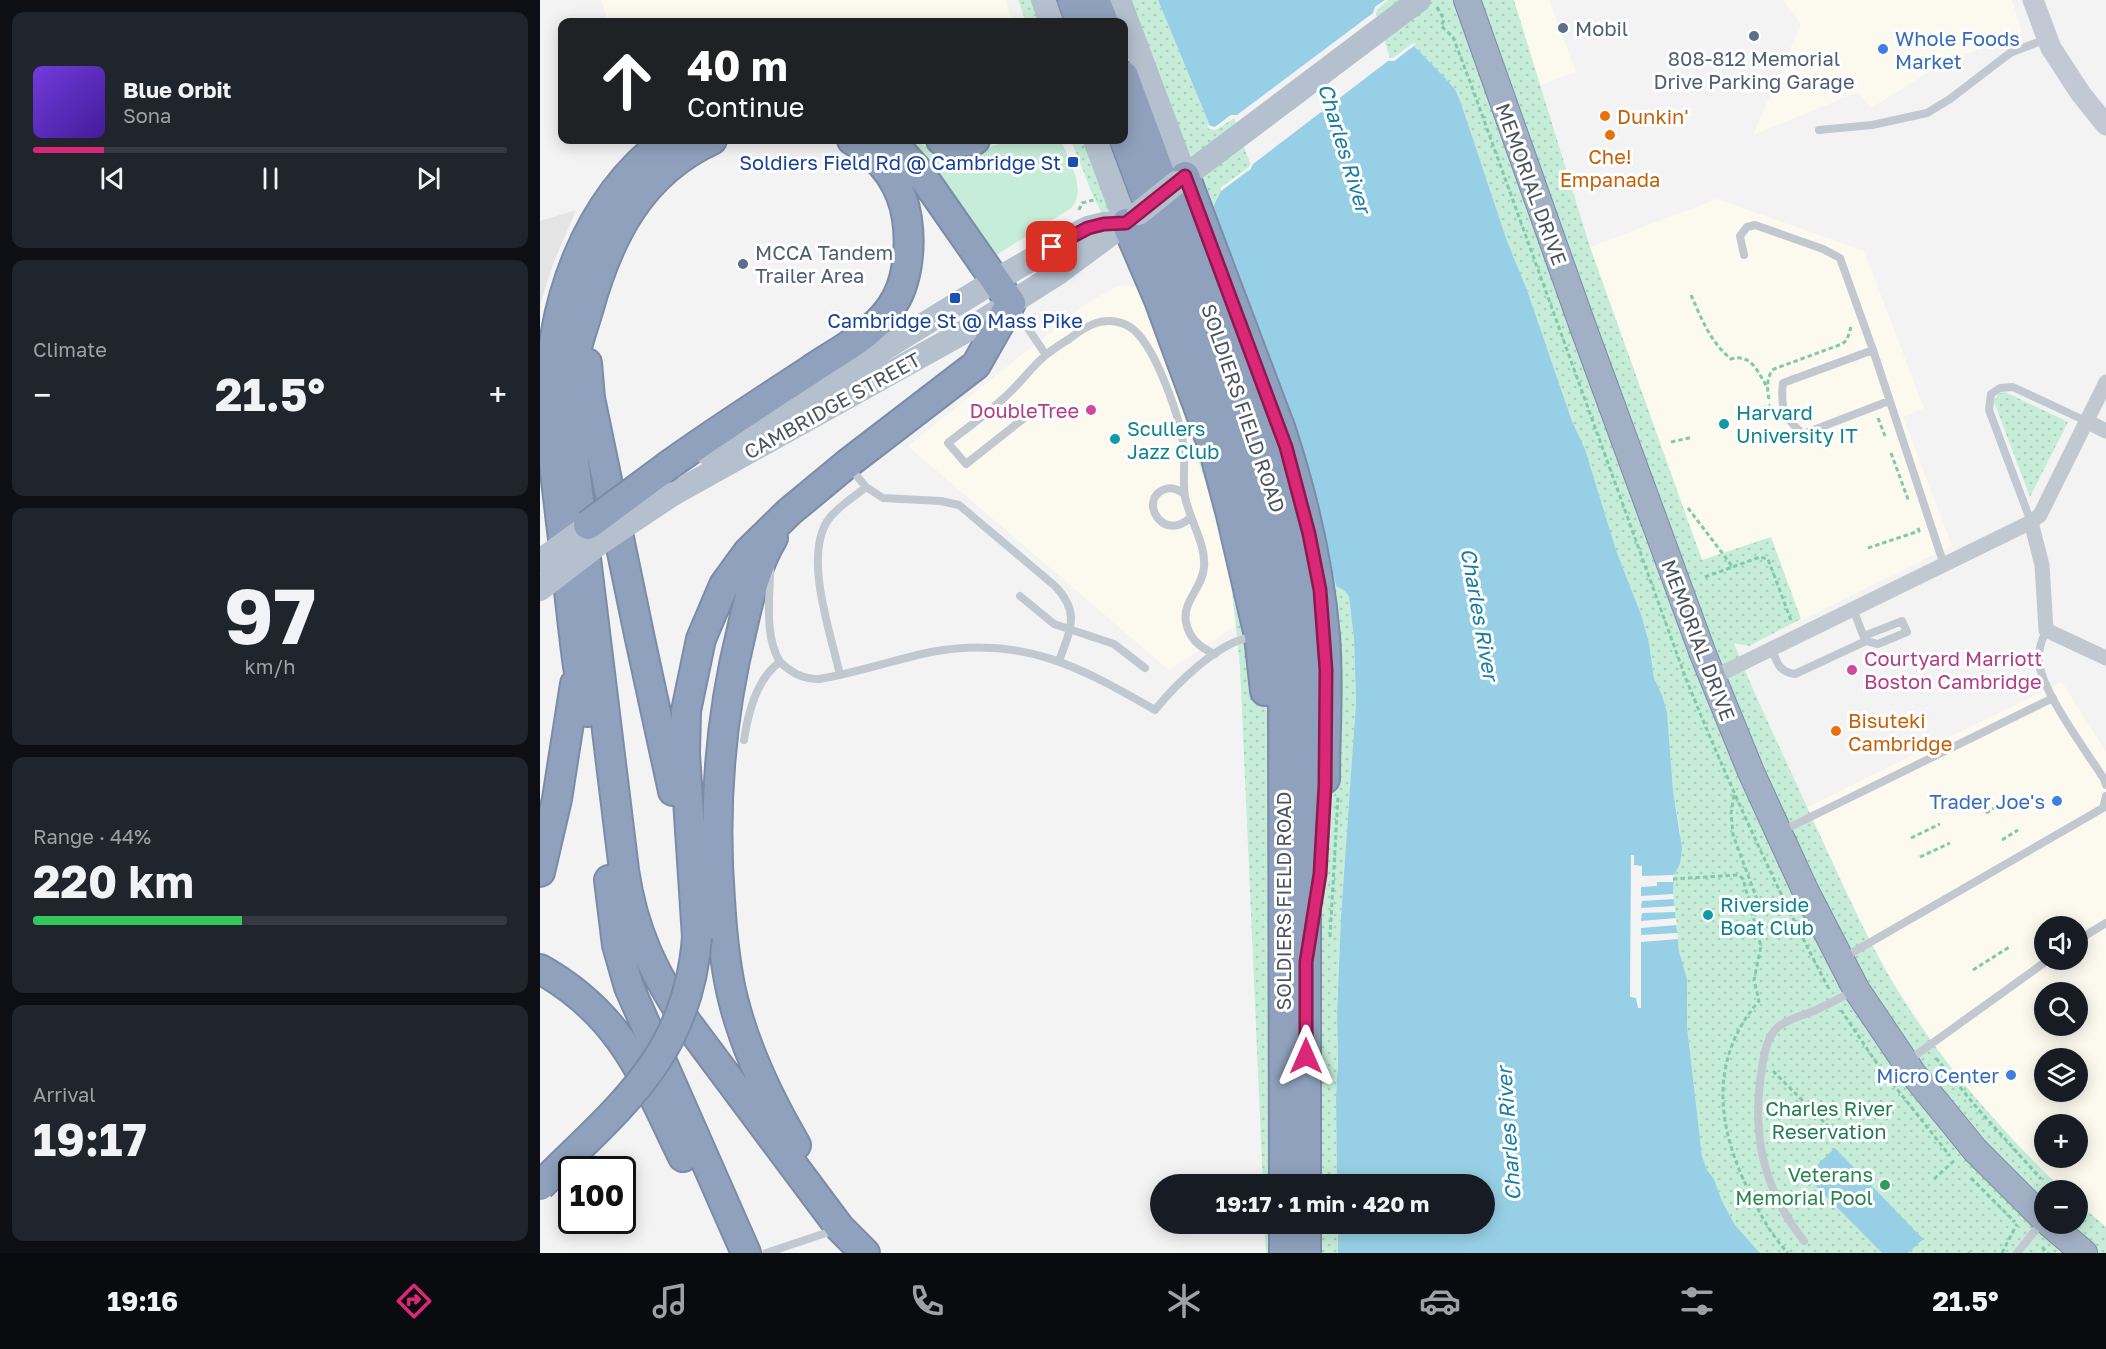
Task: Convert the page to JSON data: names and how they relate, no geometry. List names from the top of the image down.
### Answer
{
  "streets": {
    "highway": ["MEMORIAL DRIVE", "SOLDIERS FIELD ROAD"],
    "main road": ["CAMBRIDGE STREET"]
  },
  "water": ["Charles River"],
  "parks": ["Charles River Reservation"],
  "places": {
    "other": [
      "Mobil",
      "808-812 Memorial Drive Parking Garage",
      "Whole Foods Market",
      "Dunkin'",
      "Che! Empanada",
      "MCCA Tandem Trailer Area",
      "DoubleTree",
      "Harvard University IT",
      "Scullers Jazz Club",
      "Courtyard Marriott Boston Cambridge",
      "Bisuteki Cambridge",
      "Trader Joe's",
      "Riverside Boat Club",
      "Micro Center",
      "Veterans Memorial Pool"
    ],
    "transit": ["Soldiers Field Rd @ Cambridge St", "Cambridge St @ Mass Pike"]
  },
  "page": {
    "turn": ["40 m", "Continue"],
    "song": ["Blue Orbit", "Sona"],
    "tile": [
      "Climate",
      ["97", "km/h"],
      ["Range · 44%", "220 km"],
      ["Arrival", "19:17"]
    ],
    "heat": ["−", "21.5°", "+"],
    "map_buttons": ["+", "−"],
    "limit": "100",
    "trip": "19:17 · 1 min · 420 m",
    "tabs": ["19:16", "21.5°"]
  }
}
